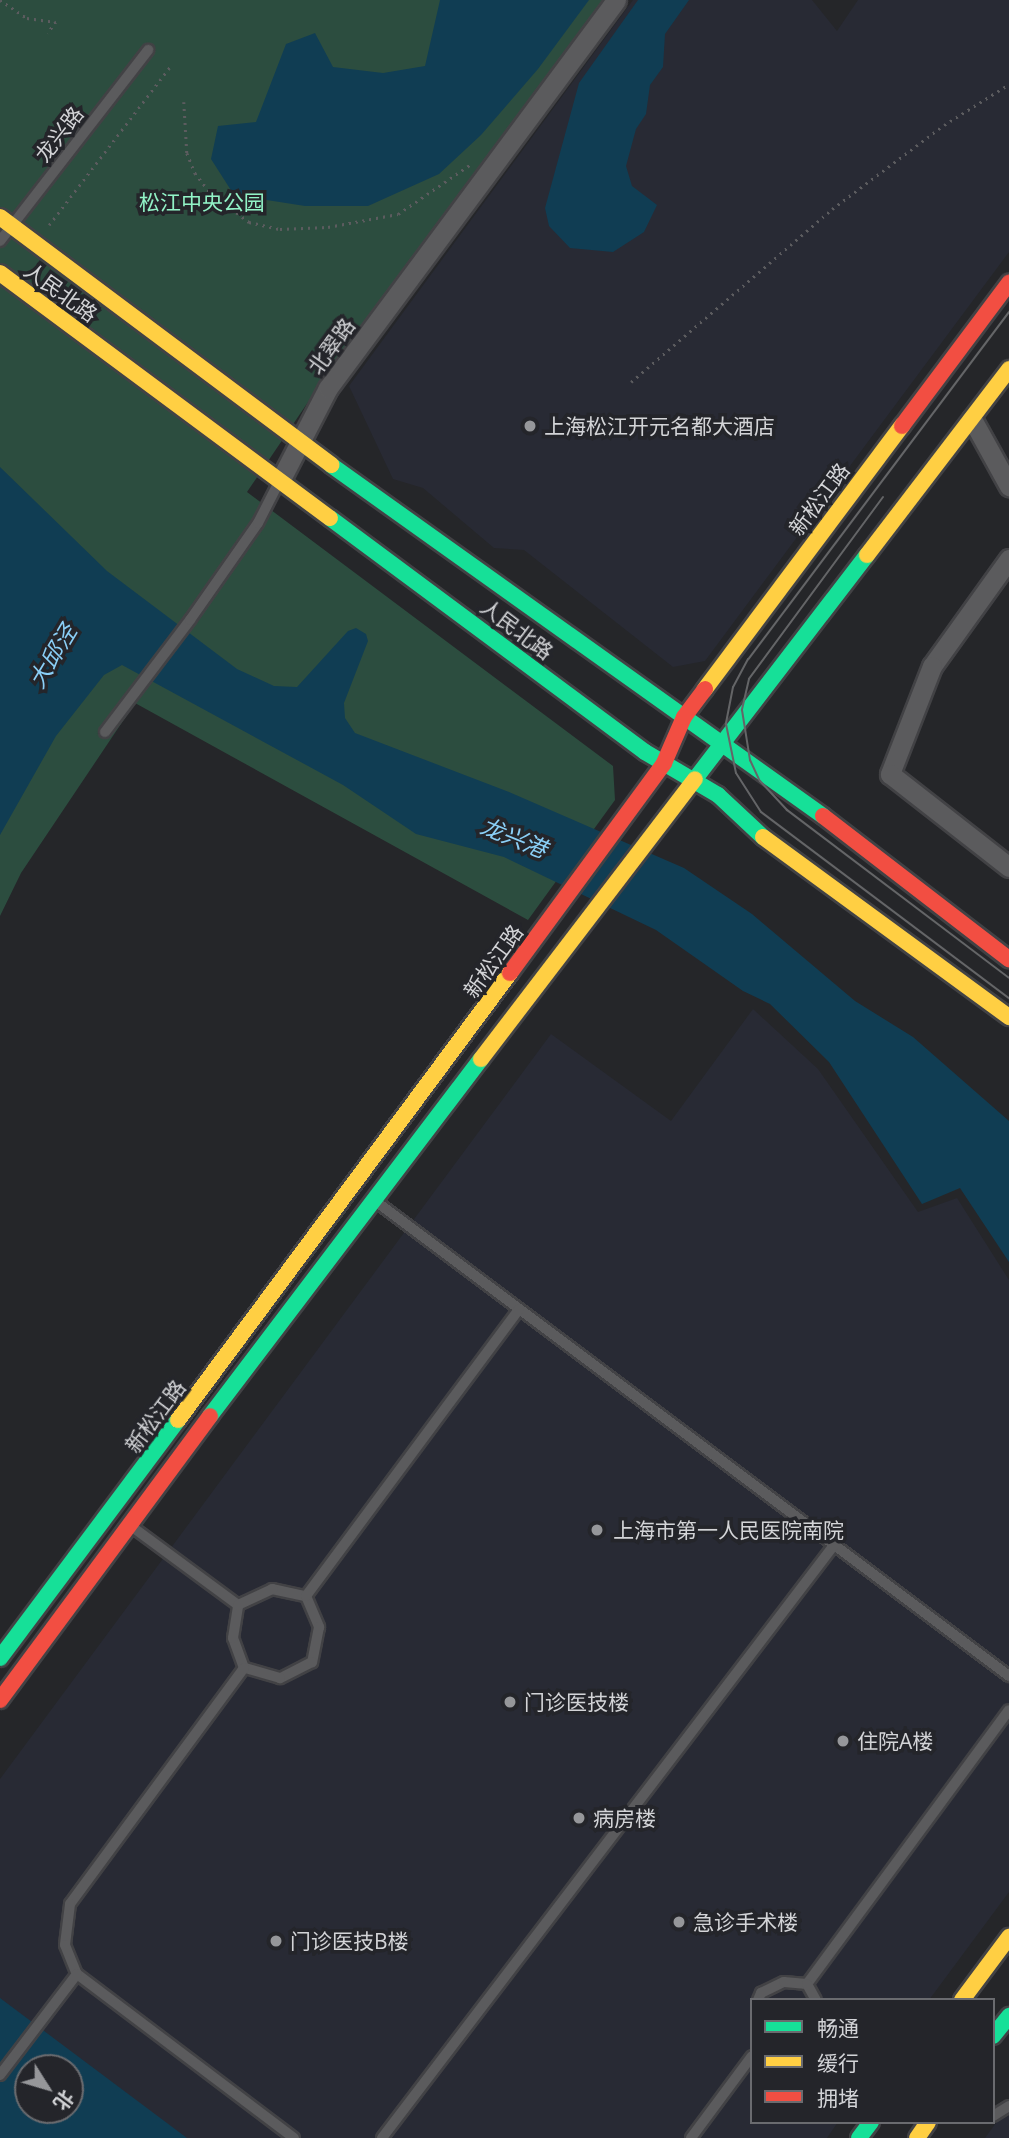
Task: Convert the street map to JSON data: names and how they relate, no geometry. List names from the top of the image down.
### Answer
{
  "streets": {
    "main road": ["人民北路", "新松江路"],
    "street": ["北翠路"],
    "lane": ["龙兴路"]
  },
  "crossings": [
    ["龙兴路", "人民北路"],
    ["人民北路", "北翠路"],
    ["人民北路", "新松江路"]
  ],
  "water": ["大邱泾", "龙兴港"],
  "parks": ["松江中央公园"],
  "places": [
    "上海松江开元名都大酒店",
    "上海市第一人民医院南院",
    "门诊医技楼",
    "住院A楼",
    "病房楼",
    "急诊手术楼",
    "门诊医技B楼"
  ],
  "legend": ["畅通", "缓行", "拥堵"],
  "north": "bottom right"
}
